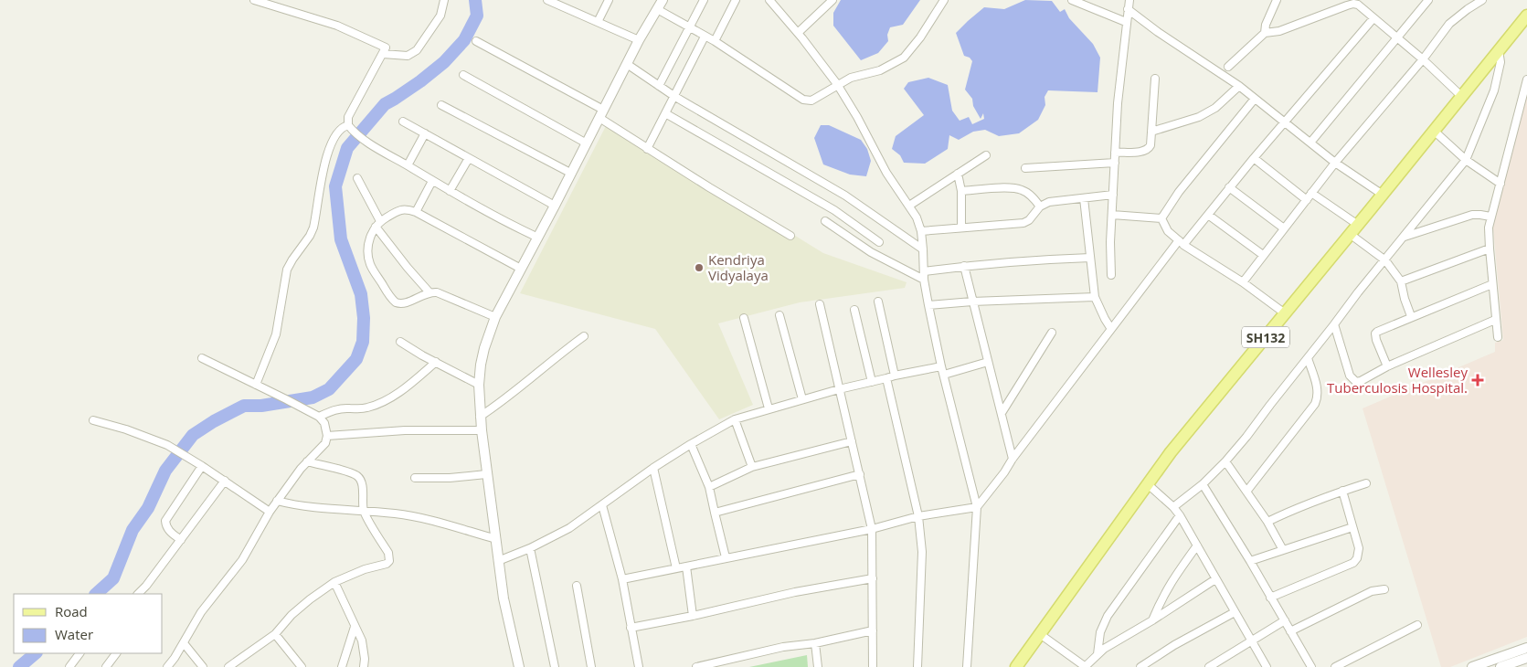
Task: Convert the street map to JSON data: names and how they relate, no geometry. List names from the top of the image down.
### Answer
{
  "streets": {
    "main road": ["SH132"]
  },
  "places": {
    "other": ["Kendriya Vidyalaya"],
    "health": ["Wellesley Tuberculosis Hospital."]
  },
  "legend": ["Road", "Water"]
}
